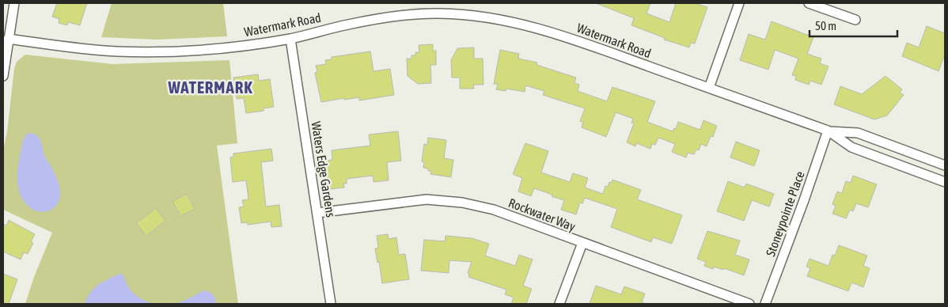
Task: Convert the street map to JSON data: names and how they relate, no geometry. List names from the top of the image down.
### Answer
{
  "streets": {
    "street": [
      "Watermark Road",
      "Waters Edge Gardens",
      "Stoneypointe Place",
      "Rockwater Way"
    ]
  },
  "crossings": [
    ["Watermark Road", "Waters Edge Gardens"],
    ["Watermark Road", "Stoneypointe Place"],
    ["Waters Edge Gardens", "Rockwater Way"]
  ],
  "districts": ["WATERMARK"],
  "scale_bar": "50 m"
}
